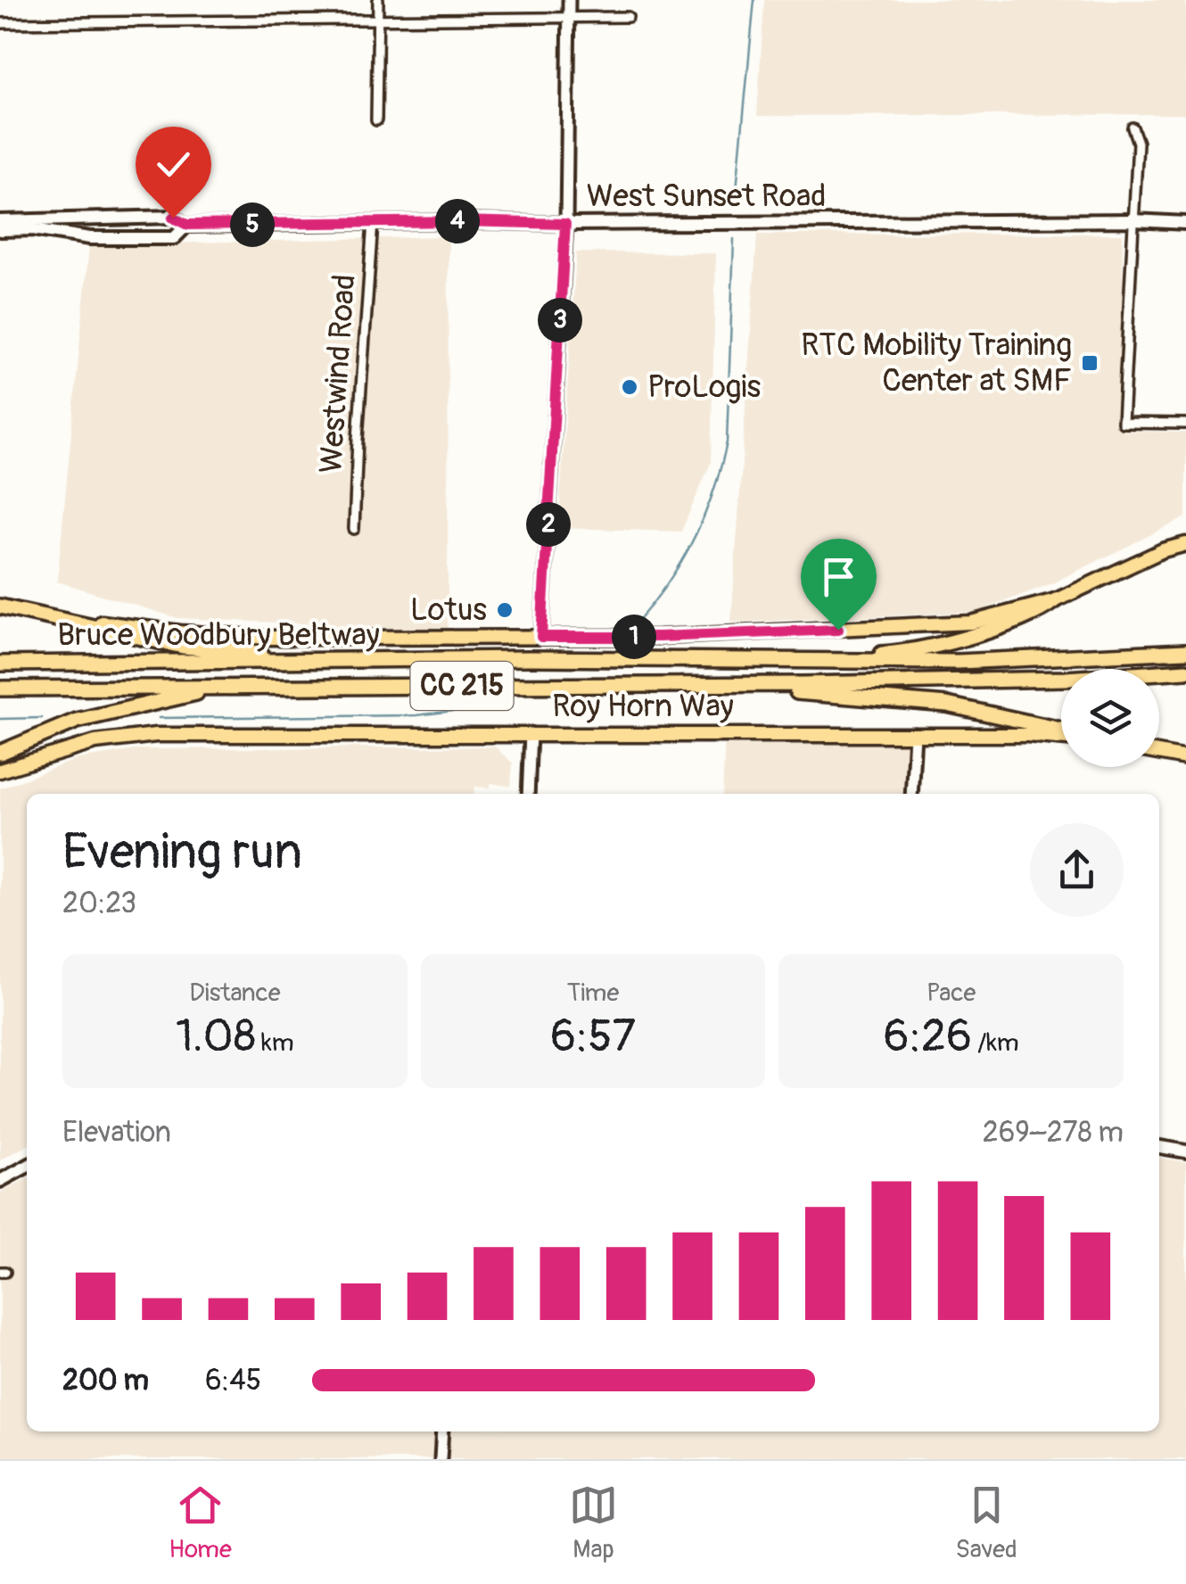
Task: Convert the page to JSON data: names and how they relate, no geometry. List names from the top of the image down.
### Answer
{
  "streets": {
    "highway": ["Bruce Woodbury Beltway", "CC 215"],
    "main road": ["West Sunset Road", "Roy Horn Way"],
    "street": ["Westwind Road"]
  },
  "crossings": [
    ["West Sunset Road", "Westwind Road"]
  ],
  "places": {
    "transit": ["RTC Mobility Training Center at SMF"],
    "other": ["ProLogis", "Lotus"]
  },
  "page": {
    "pins": [
      "4",
      "5",
      "3",
      "2",
      "1"
    ],
    "heading": ["Evening run", "20:23"],
    "stats": [
      ["Distance", "1.08 km"],
      ["Time", "6:57"],
      ["Pace", "6:26 /km"]
    ],
    "chart": ["Elevation", "269–278 m"],
    "list": [
      {
        "name": "200 m",
        "note": "6:45"
      }
    ],
    "tabs": ["Home", "Map", "Saved"]
  }
}
